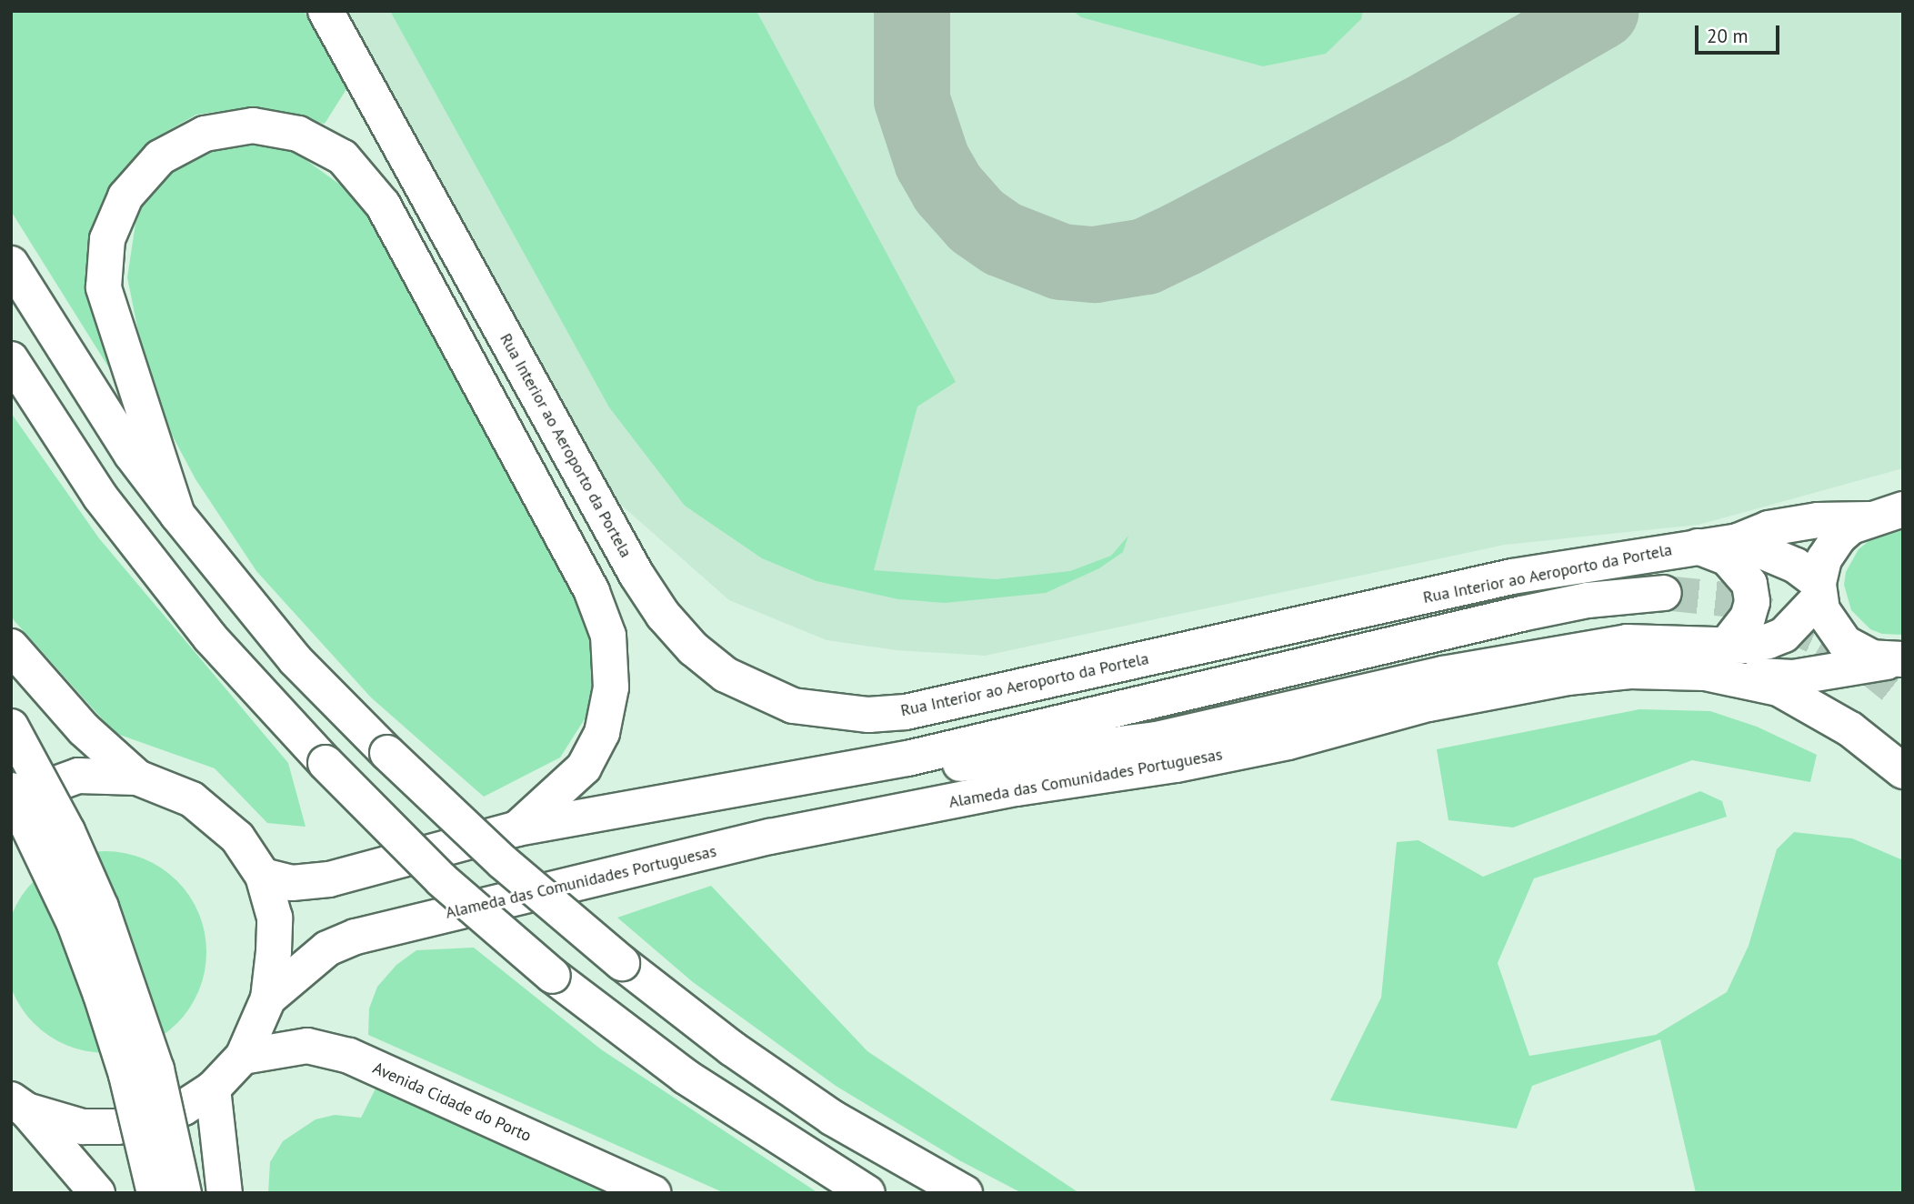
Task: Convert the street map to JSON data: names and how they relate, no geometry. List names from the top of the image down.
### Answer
{
  "streets": {
    "main road": ["Rua Interior ao Aeroporto da Portela", "Alameda das Comunidades Portuguesas", "Avenida Cidade do Porto"]
  },
  "scale_bar": "20 m"
}
